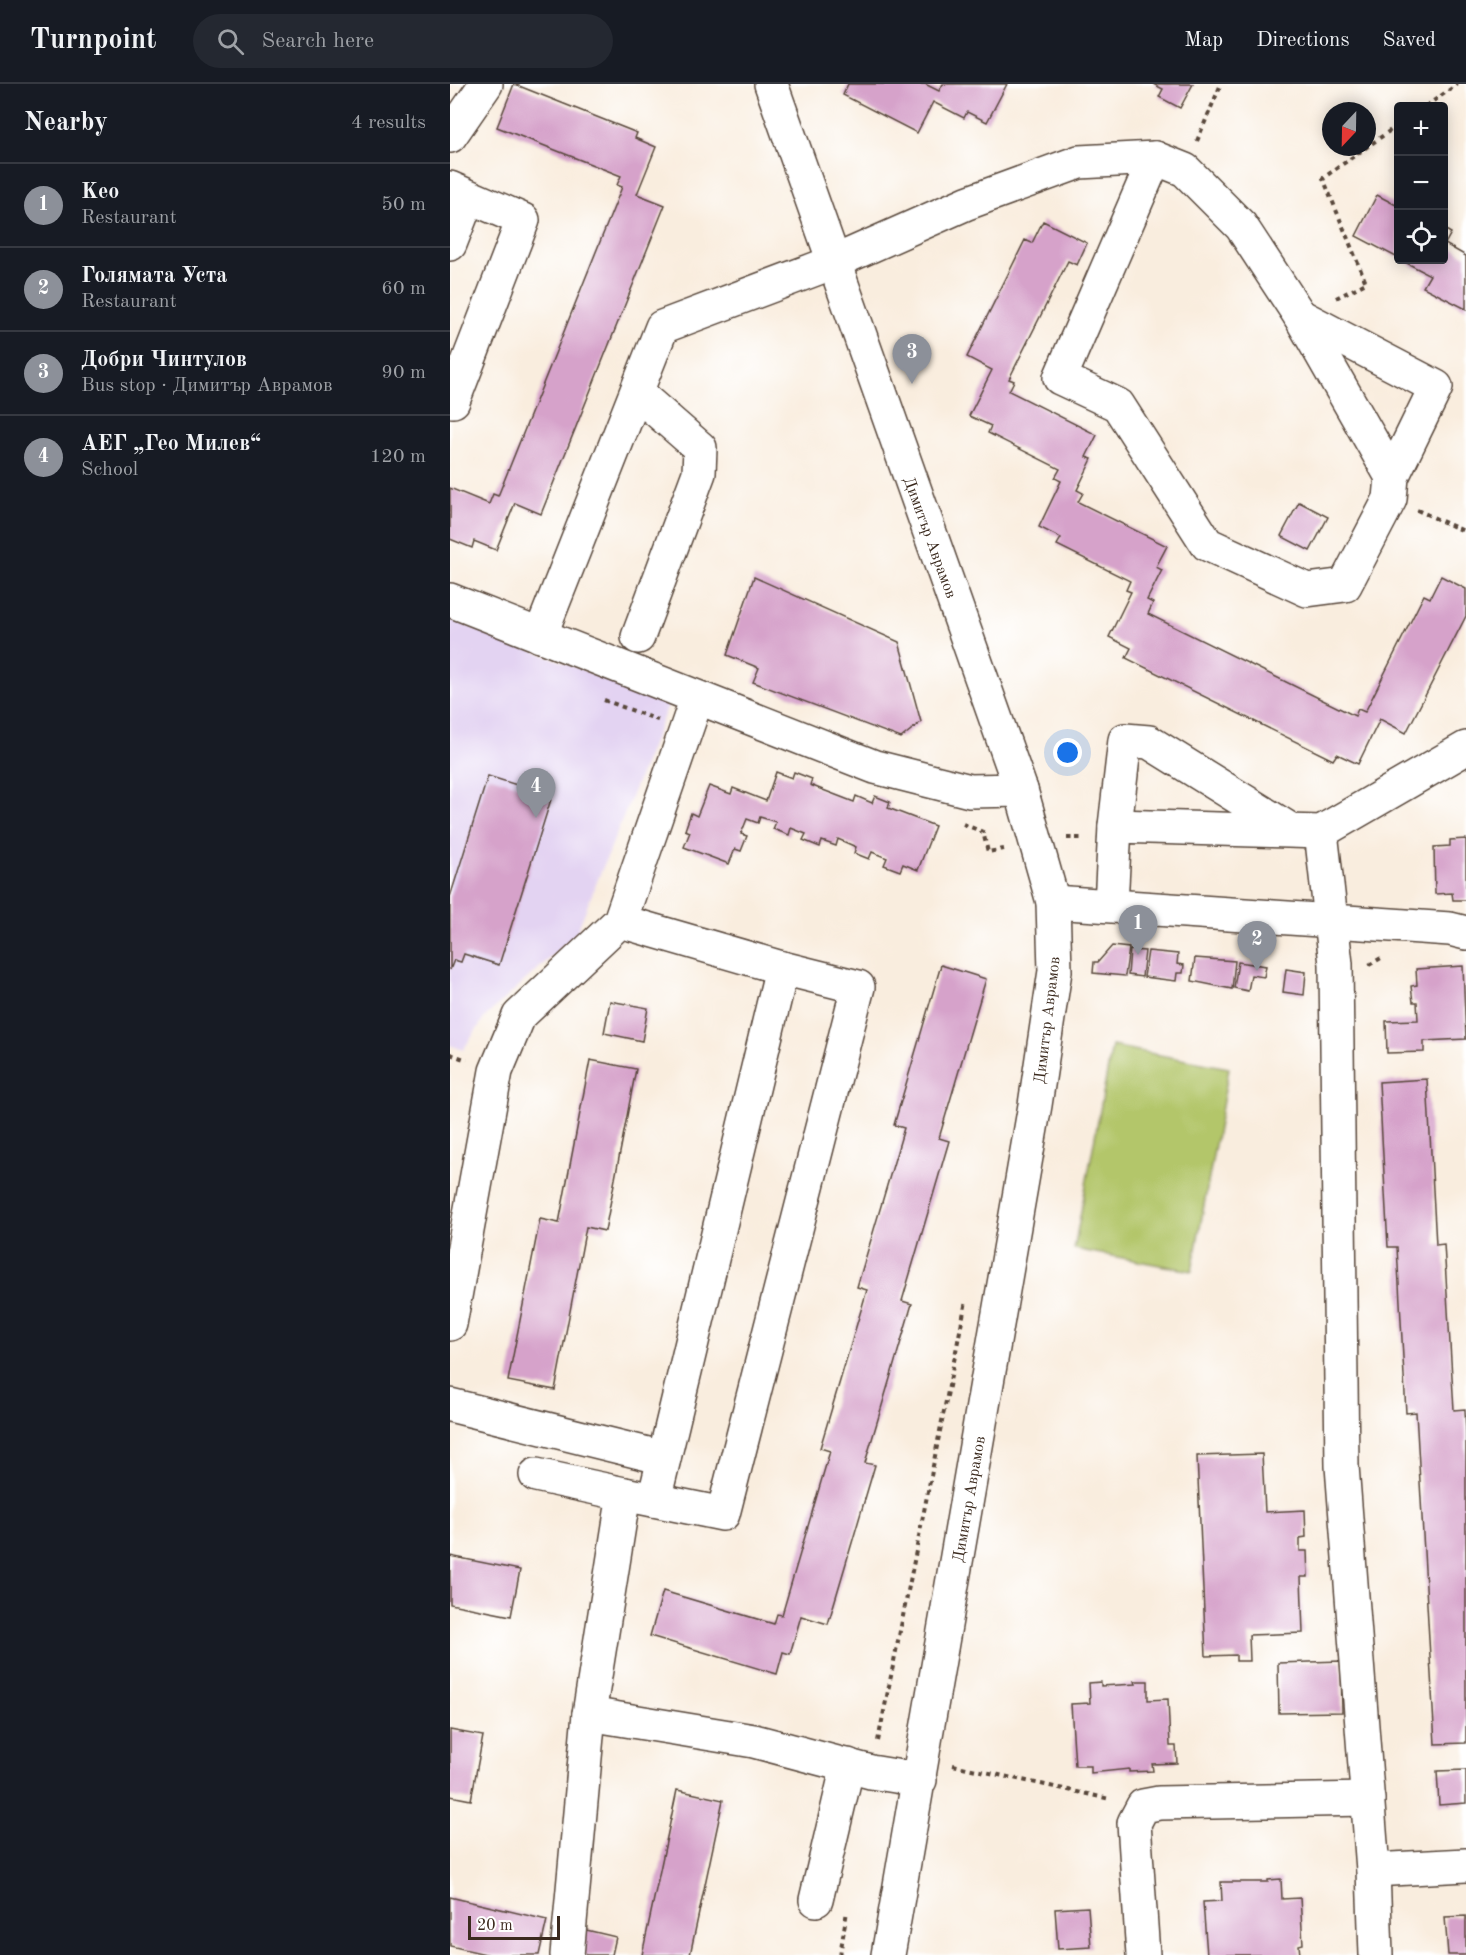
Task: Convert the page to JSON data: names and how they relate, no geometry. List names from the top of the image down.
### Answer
{
  "streets": {
    "street": ["Димитър Аврамов"]
  },
  "scale_bar": "20 m",
  "north": "bottom",
  "page": {
    "header": "Turnpoint",
    "search": "Search here",
    "nav": ["Map", "Directions", "Saved"],
    "heading": ["Nearby", "4 results"],
    "map_buttons": ["+", "−"],
    "list": [
      {
        "mark": "1",
        "name": "Keo",
        "note": "Restaurant",
        "value": "50 m"
      },
      {
        "mark": "2",
        "name": "Голямата Уста",
        "note": "Restaurant",
        "value": "60 m"
      },
      {
        "mark": "3",
        "name": "Добри Чинтулов",
        "note": "Bus stop · Димитър Аврамов",
        "value": "90 m"
      },
      {
        "mark": "4",
        "name": "АЕГ „Гео Милев“",
        "note": "School",
        "value": "120 m"
      }
    ],
    "pins": [
      "3",
      "4",
      "1",
      "2"
    ],
    "scale": "20 m"
  }
}
